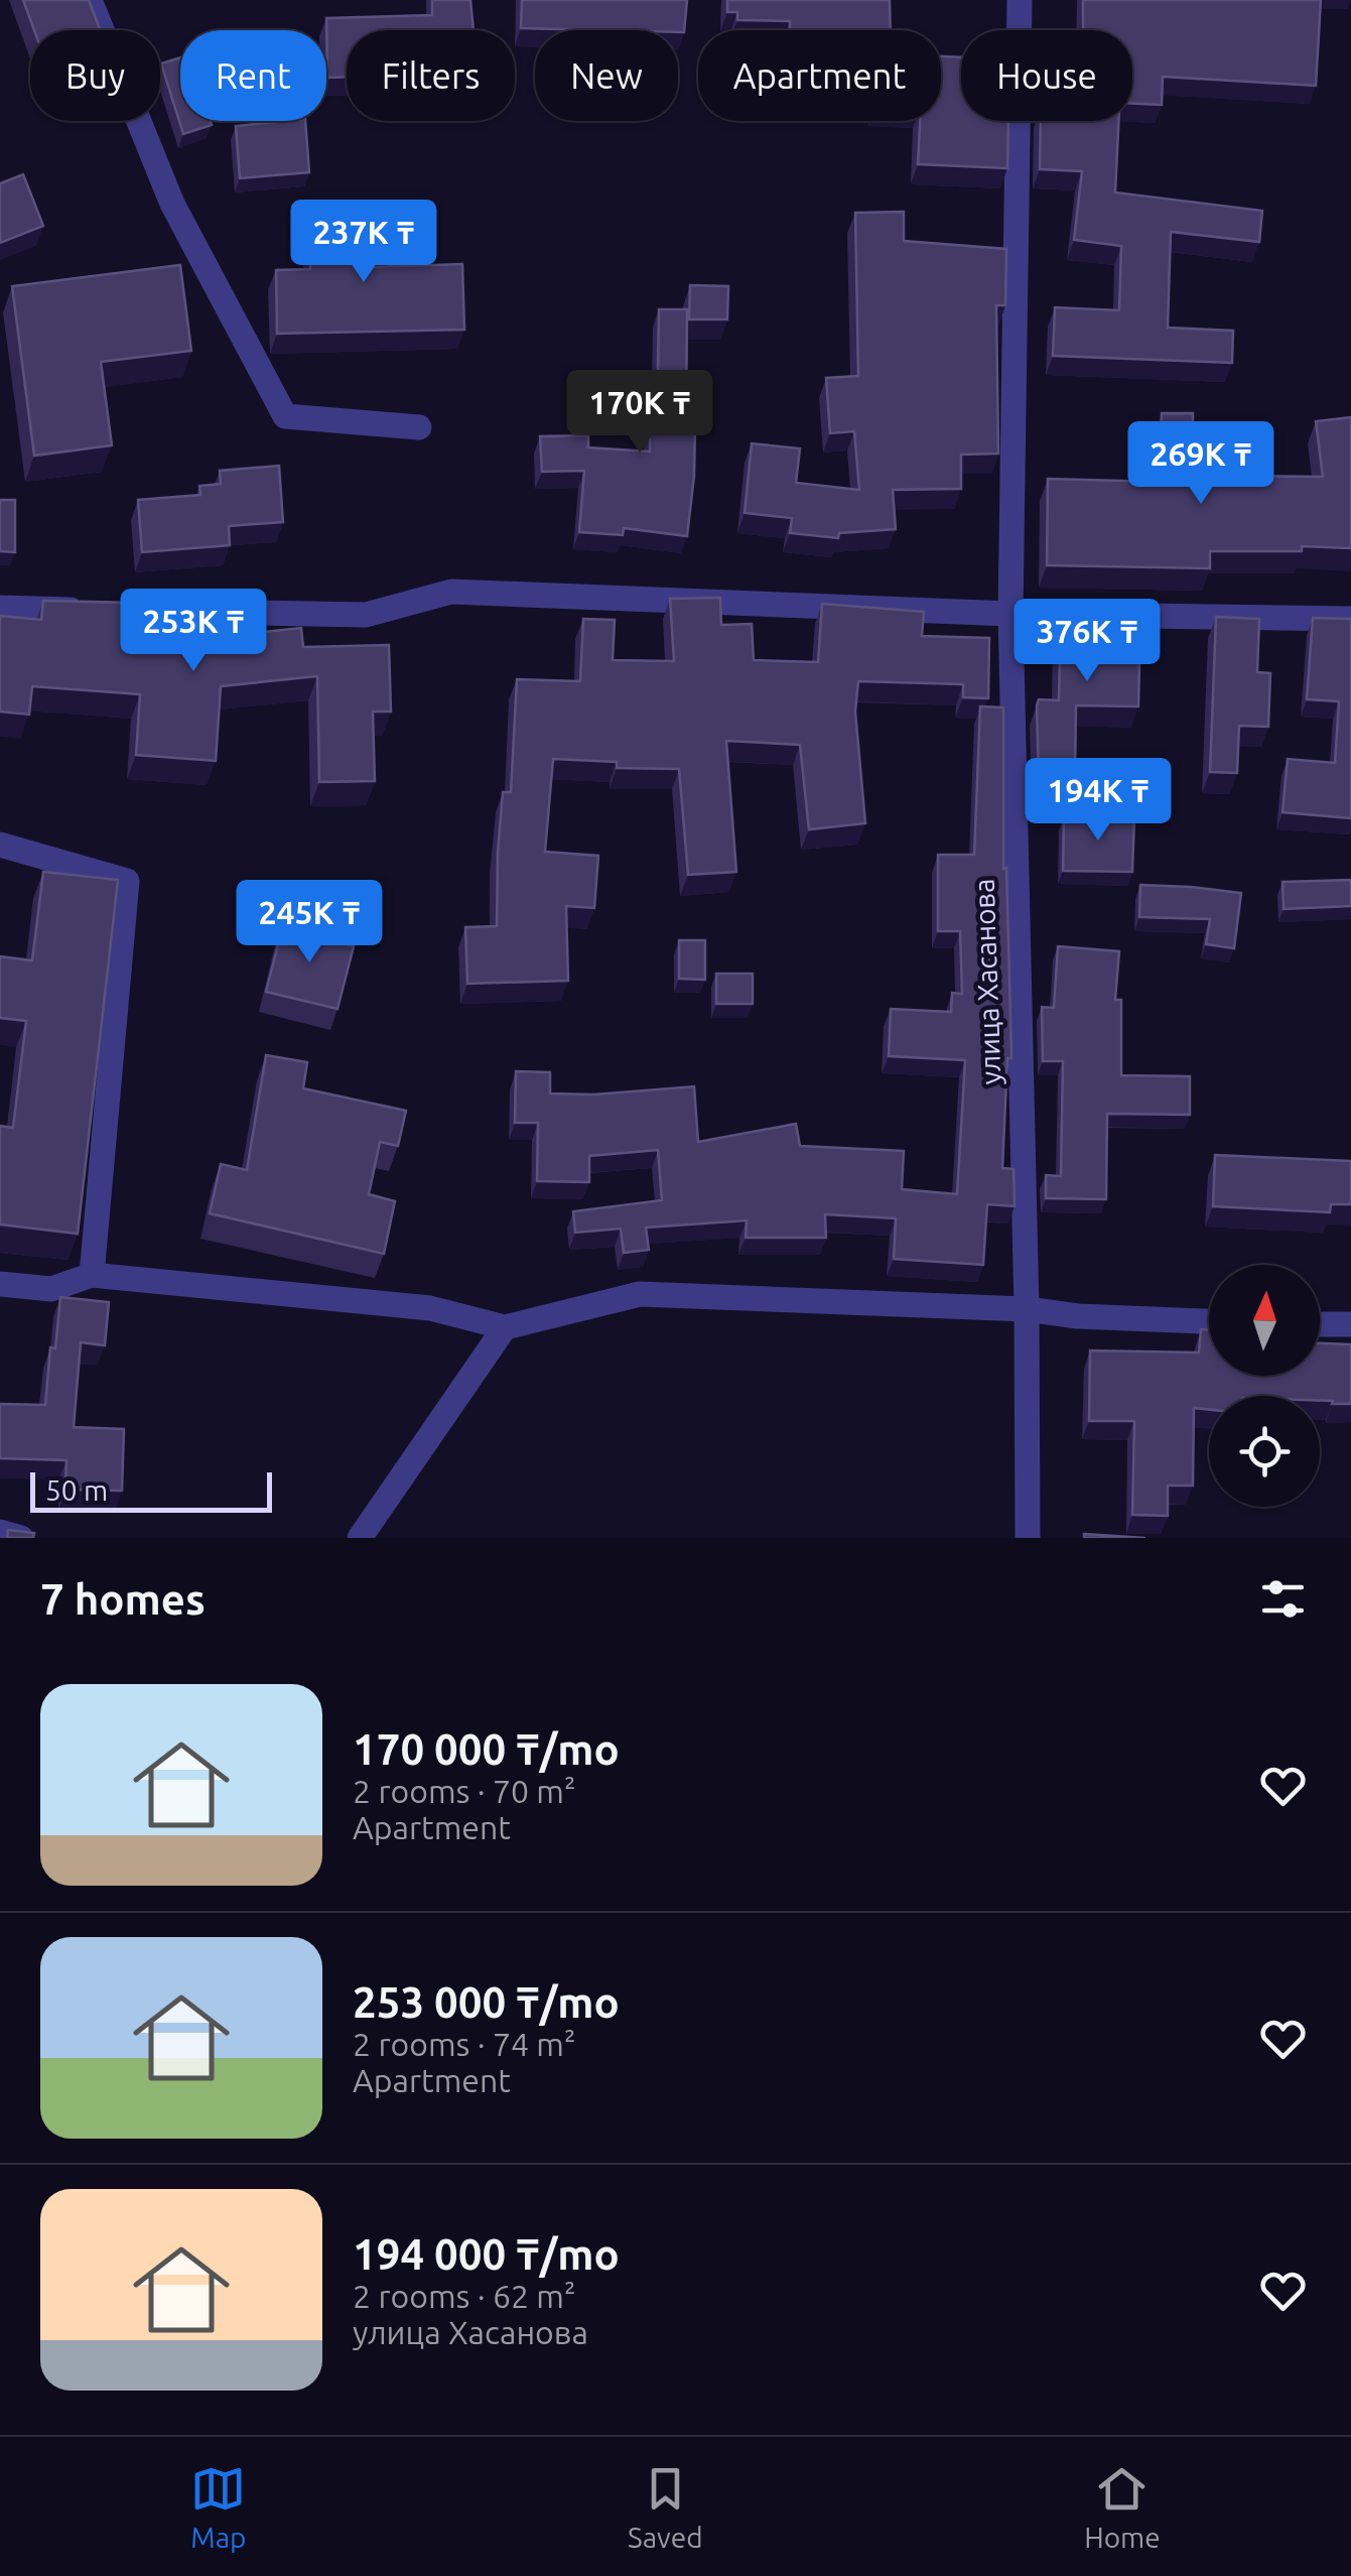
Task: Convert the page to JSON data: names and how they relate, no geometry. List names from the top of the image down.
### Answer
{
  "streets": {
    "street": ["улица Хасанова"]
  },
  "scale_bar": "50 m",
  "north": "top",
  "page": {
    "chip": [
      "Buy",
      "Rent",
      "Filters",
      "New",
      "Apartment",
      "House"
    ],
    "price": [
      "237K ₸",
      "170K ₸",
      "269K ₸",
      "253K ₸",
      "376K ₸",
      "194K ₸",
      "245K ₸"
    ],
    "scale": "50 m",
    "heading": "7 homes",
    "list": [
      {
        "name": "170 000 ₸/mo",
        "note": "2 rooms · 70 m² · Apartment"
      },
      {
        "name": "253 000 ₸/mo",
        "note": "2 rooms · 74 m² · Apartment"
      },
      {
        "name": "194 000 ₸/mo",
        "note": "2 rooms · 62 m² · улица Хасанова"
      }
    ],
    "tabs": ["Map", "Saved", "Home"]
  }
}
